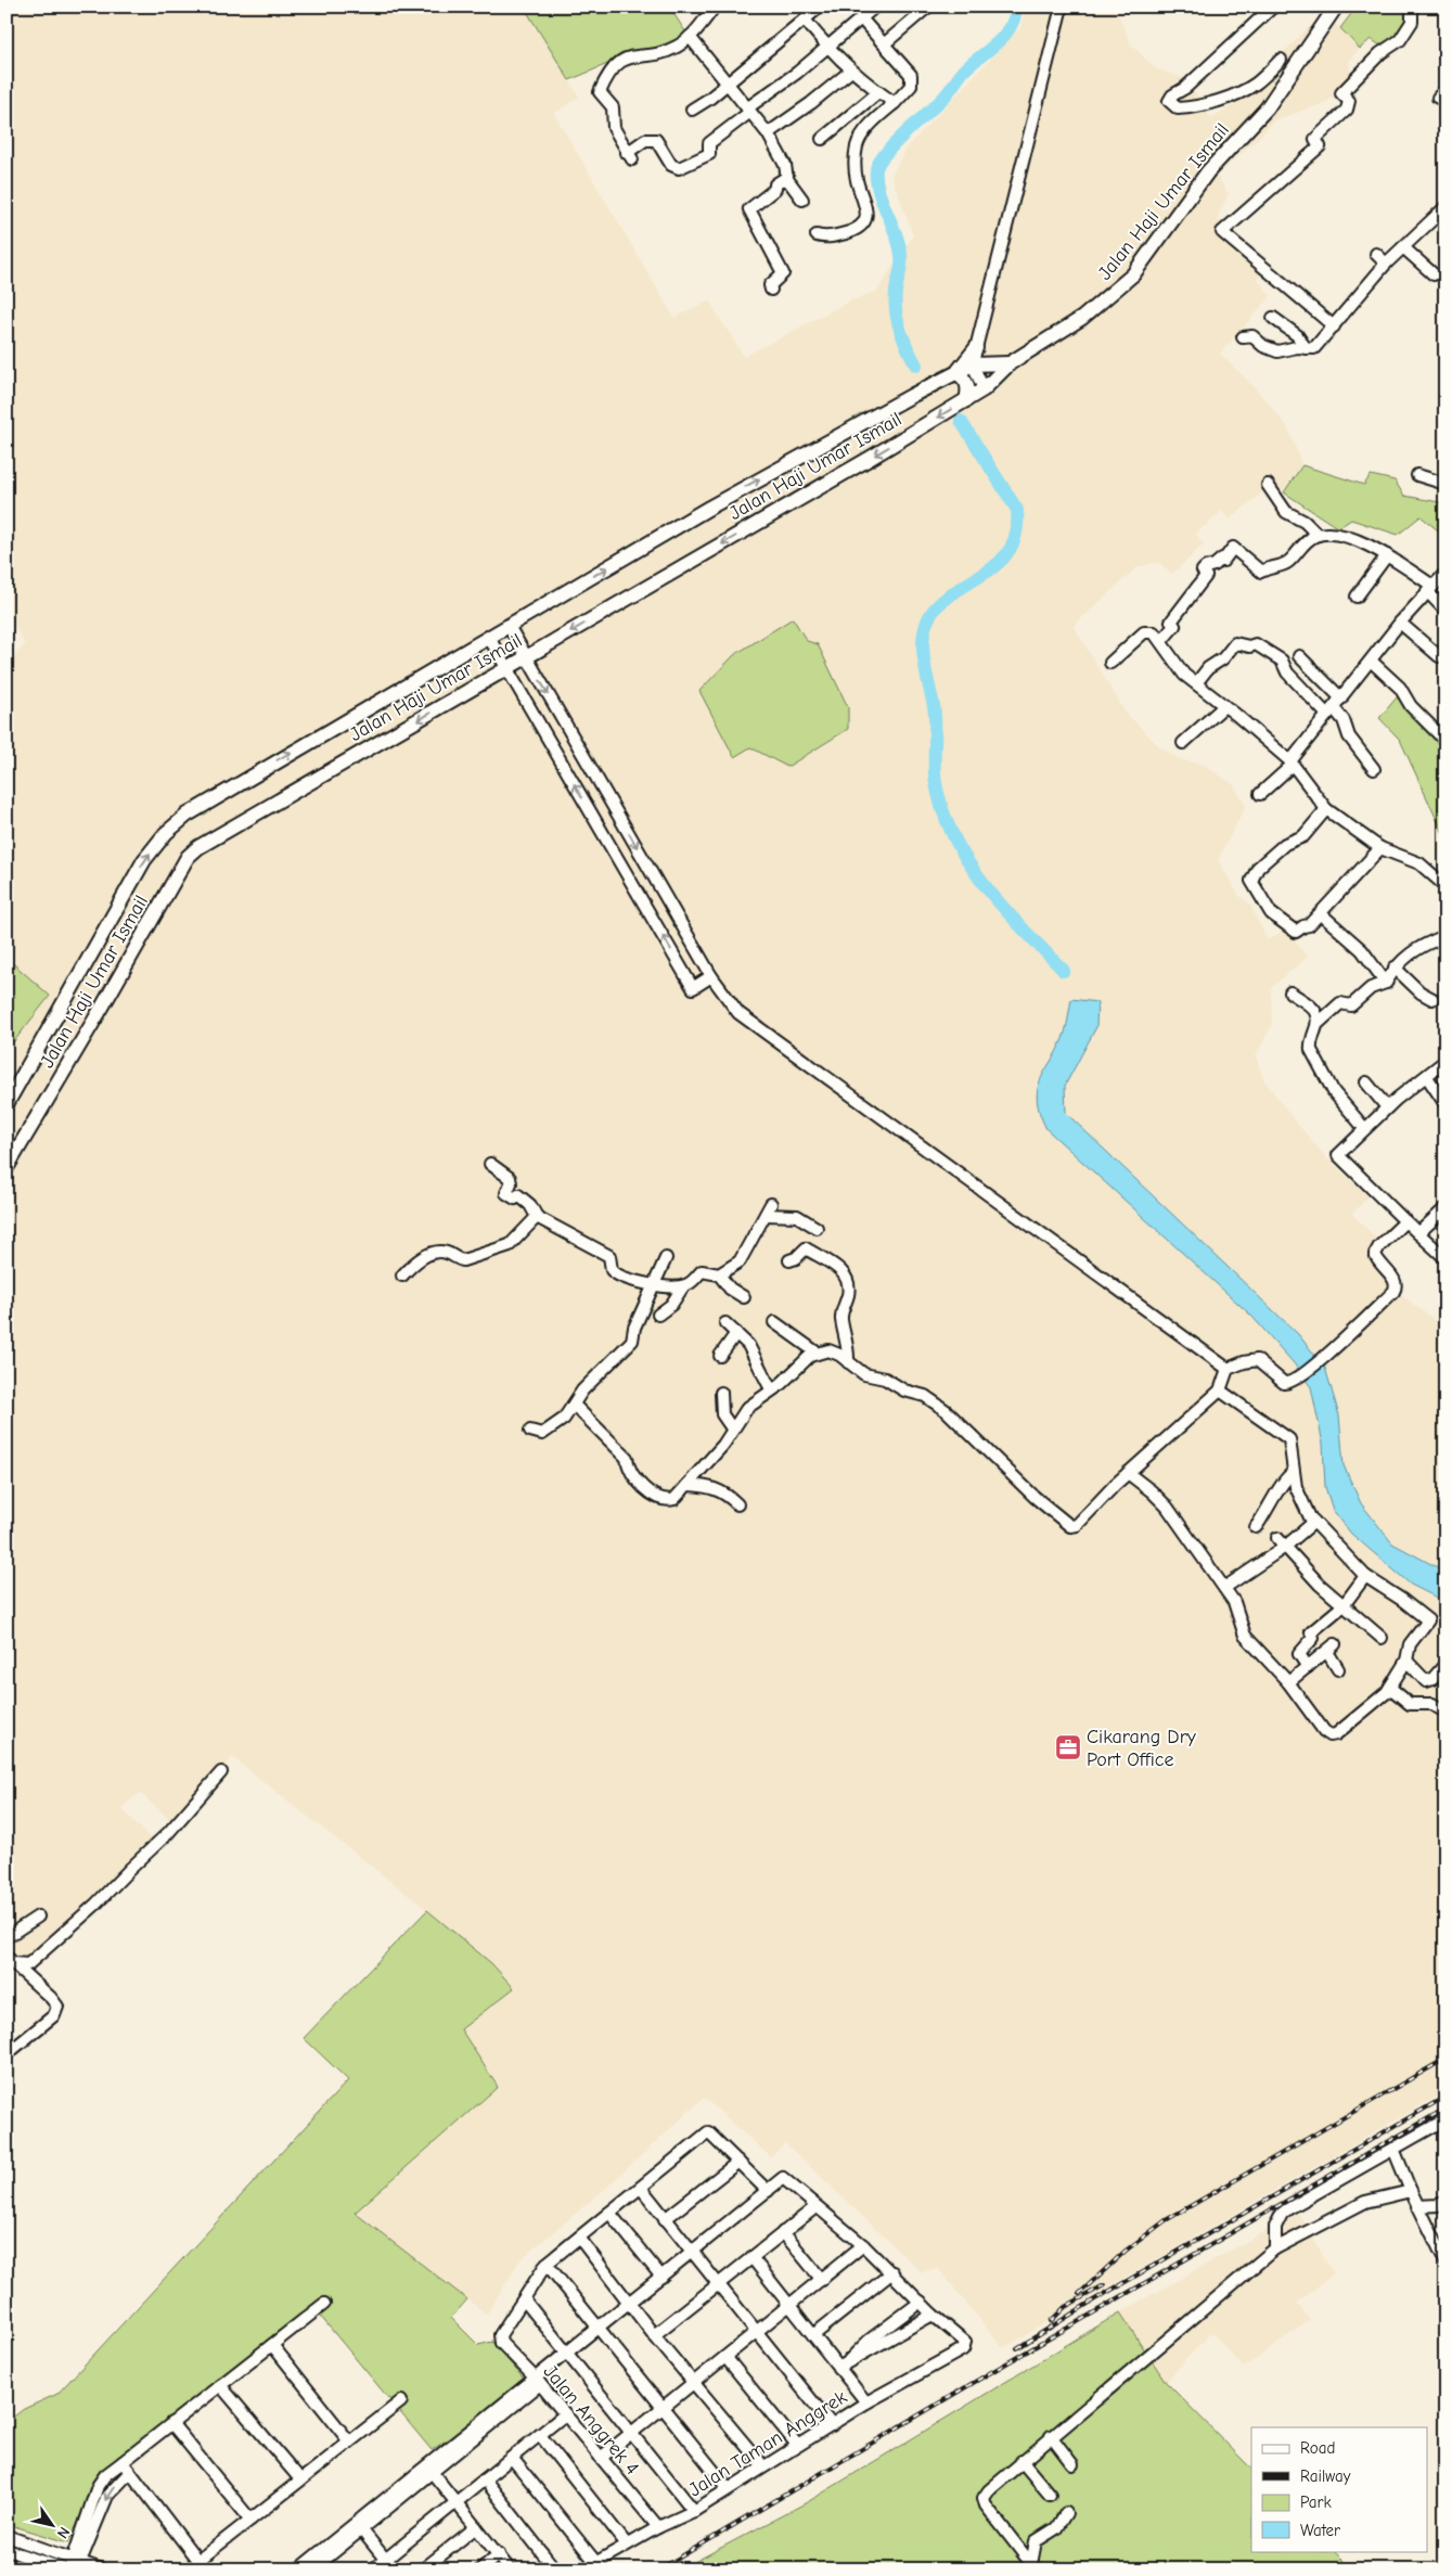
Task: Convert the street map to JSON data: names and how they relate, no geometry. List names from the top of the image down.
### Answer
{
  "streets": {
    "main road": ["Jalan Haji Umar Ismail"],
    "street": ["Jalan Anggrek 4", "Jalan Taman Anggrek"]
  },
  "crossings": [
    ["Jalan Anggrek 4", "Jalan Taman Anggrek"]
  ],
  "places": {
    "office": ["Cikarang Dry Port Office"]
  },
  "legend": [
    "Road",
    "Railway",
    "Park",
    "Water"
  ],
  "north": "bottom right"
}
